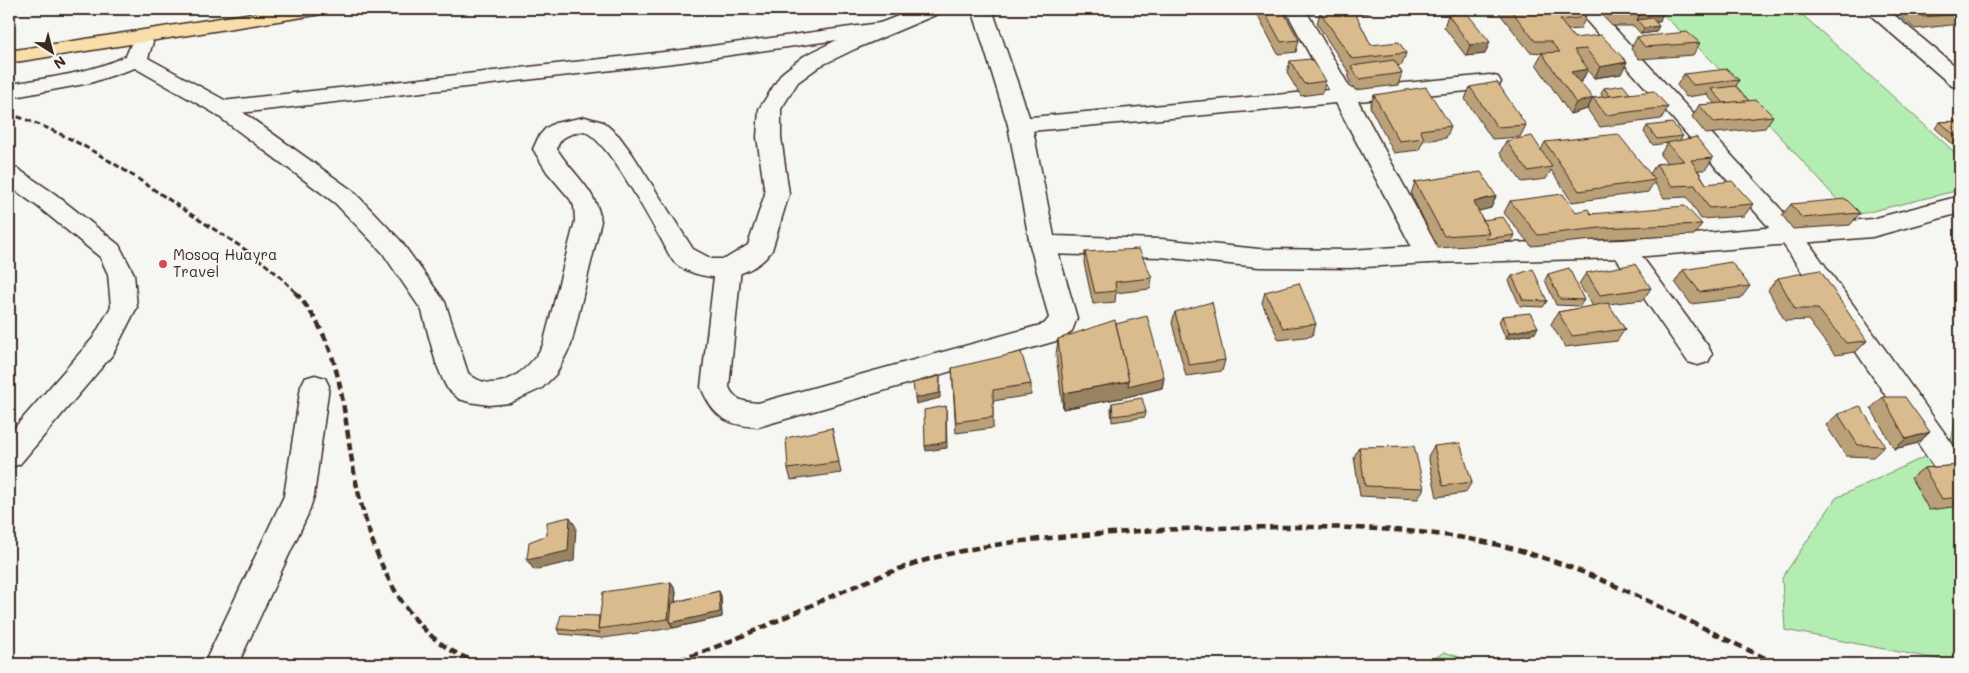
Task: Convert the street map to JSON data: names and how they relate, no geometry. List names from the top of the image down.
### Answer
{
  "places": ["Mosoq Huayra Travel"],
  "north": "bottom right"
}
